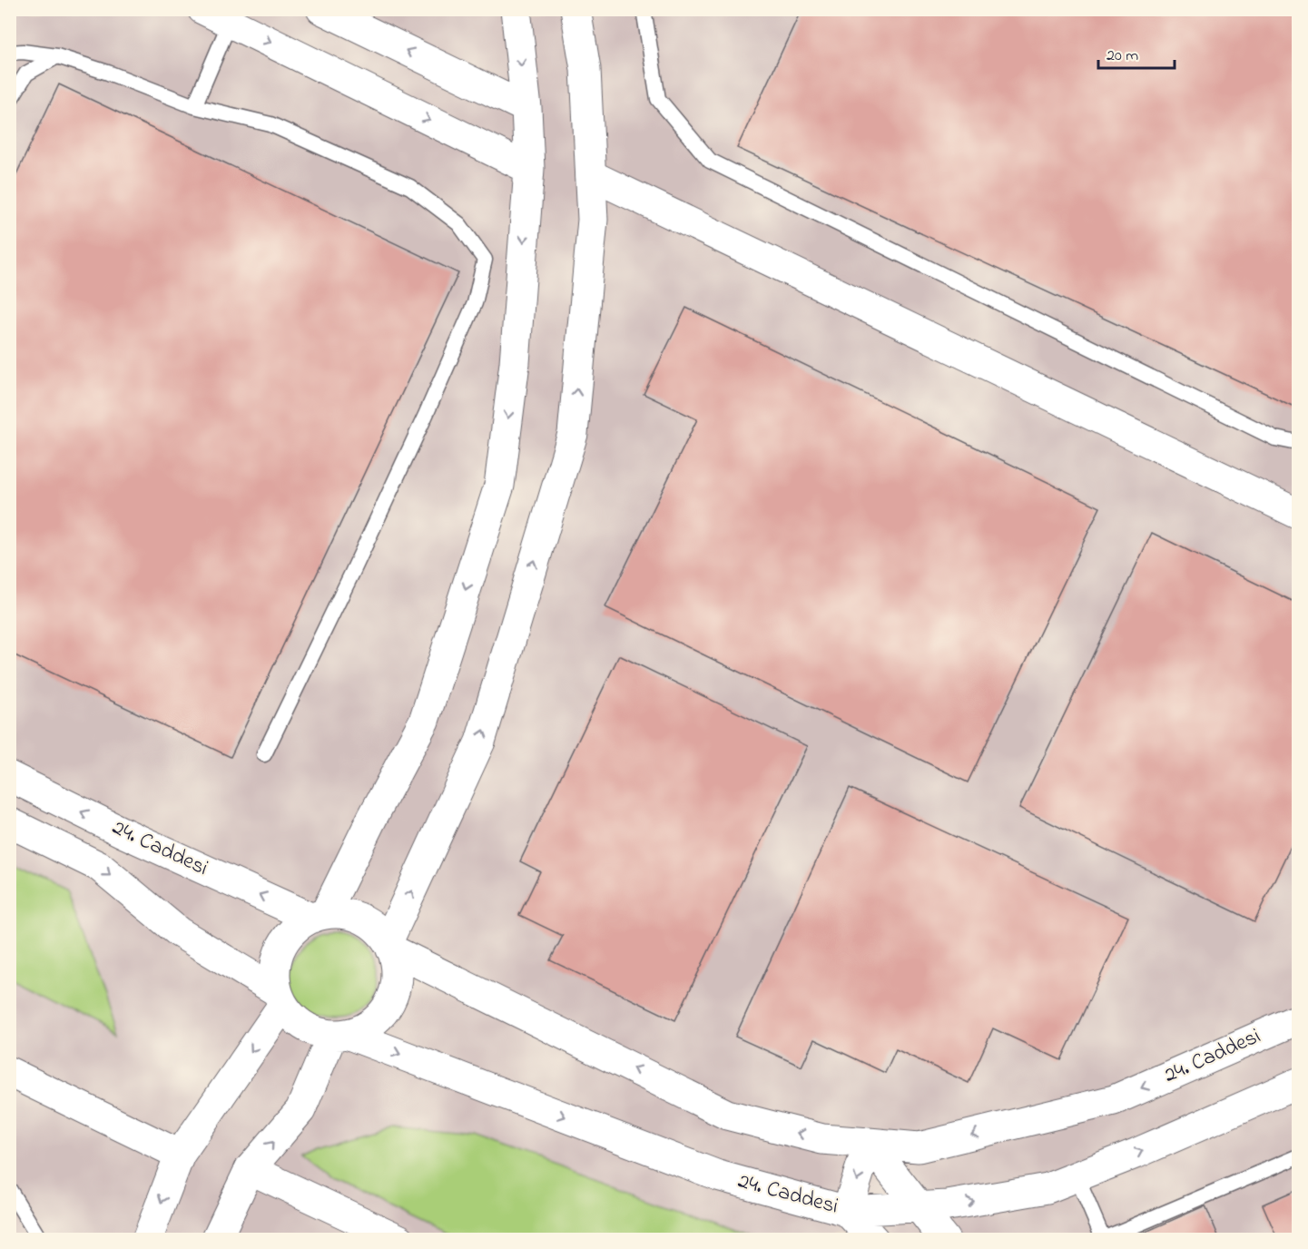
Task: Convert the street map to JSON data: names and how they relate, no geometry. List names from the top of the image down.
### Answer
{
  "streets": {
    "street": ["24. Caddesi"]
  },
  "scale_bar": "20 m"
}
